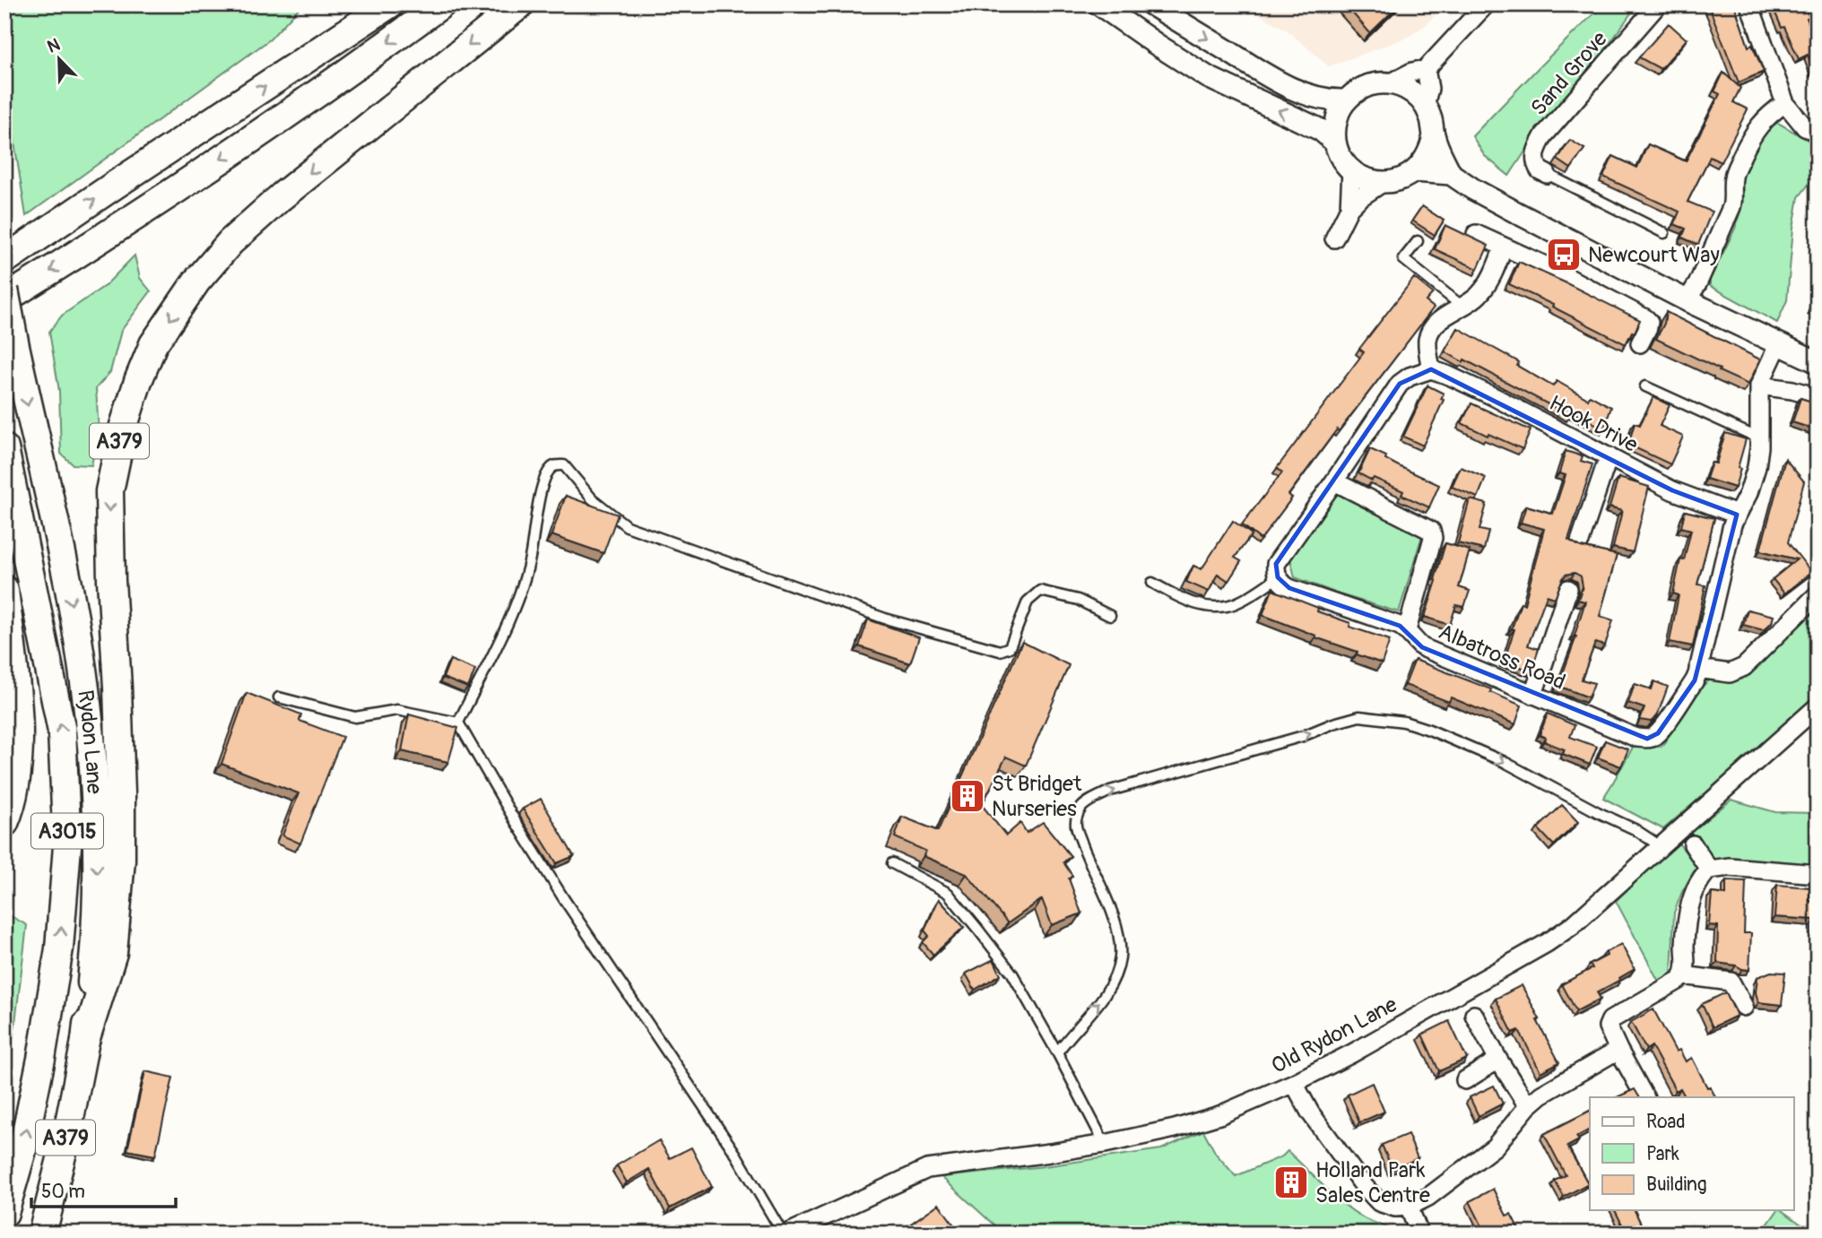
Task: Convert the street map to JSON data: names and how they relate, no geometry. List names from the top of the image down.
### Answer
{
  "streets": {
    "main road": ["A379", "Rydon Lane", "A3015"],
    "street": [
      "Sand Grove",
      "Hook Drive",
      "Albatross Road",
      "Old Rydon Lane"
    ]
  },
  "crossings": [
    ["Hook Drive", "Albatross Road"],
    ["A379", "Rydon Lane"]
  ],
  "places": {
    "bus stop": ["Newcourt Way"],
    "building": ["St Bridget Nurseries", "Holland Park Sales Centre"]
  },
  "legend": ["Road", "Park", "Building"],
  "scale_bar": "50 m",
  "north": "top left"
}
